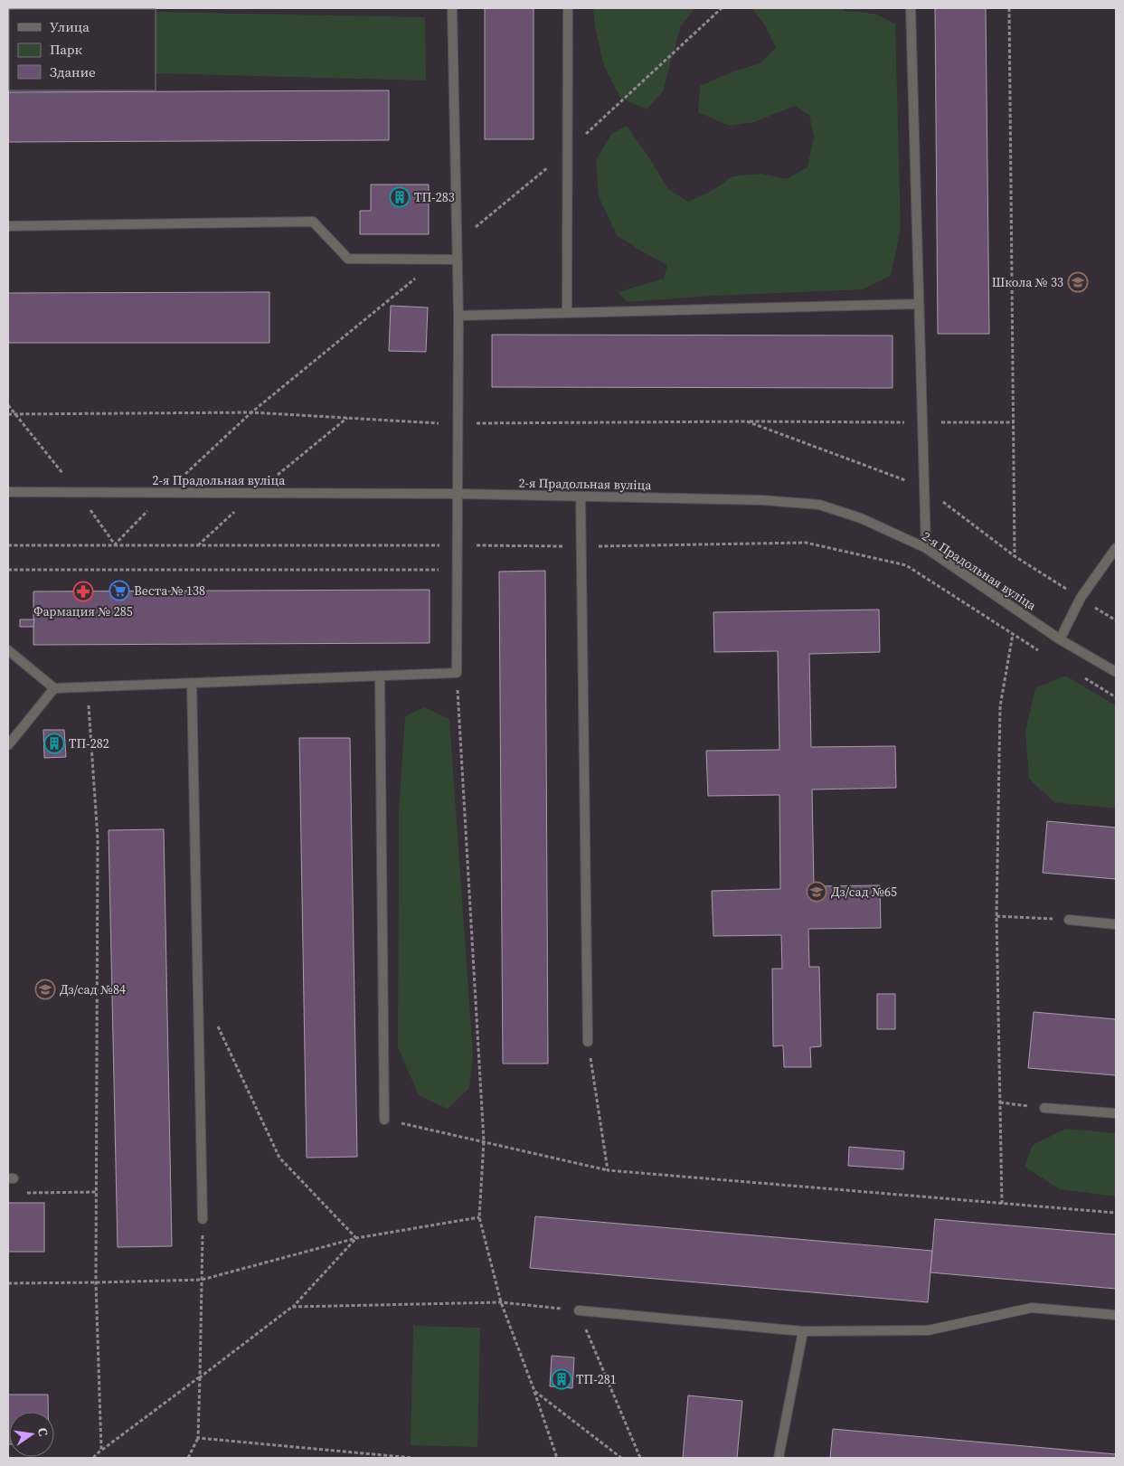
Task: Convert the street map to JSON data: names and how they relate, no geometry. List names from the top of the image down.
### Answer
{
  "streets": {
    "street": ["2-я Прадольная вуліца"]
  },
  "places": {
    "building": ["ТП-283", "ТП-282", "ТП-281"],
    "school or university": ["Школа № 33", "Дз/сад №65", "Дз/сад №84"],
    "supermarket": ["Веста № 138"],
    "pharmacy": ["Фармация № 285"]
  },
  "legend": ["Улица", "Парк", "Здание"],
  "north": "right"
}
